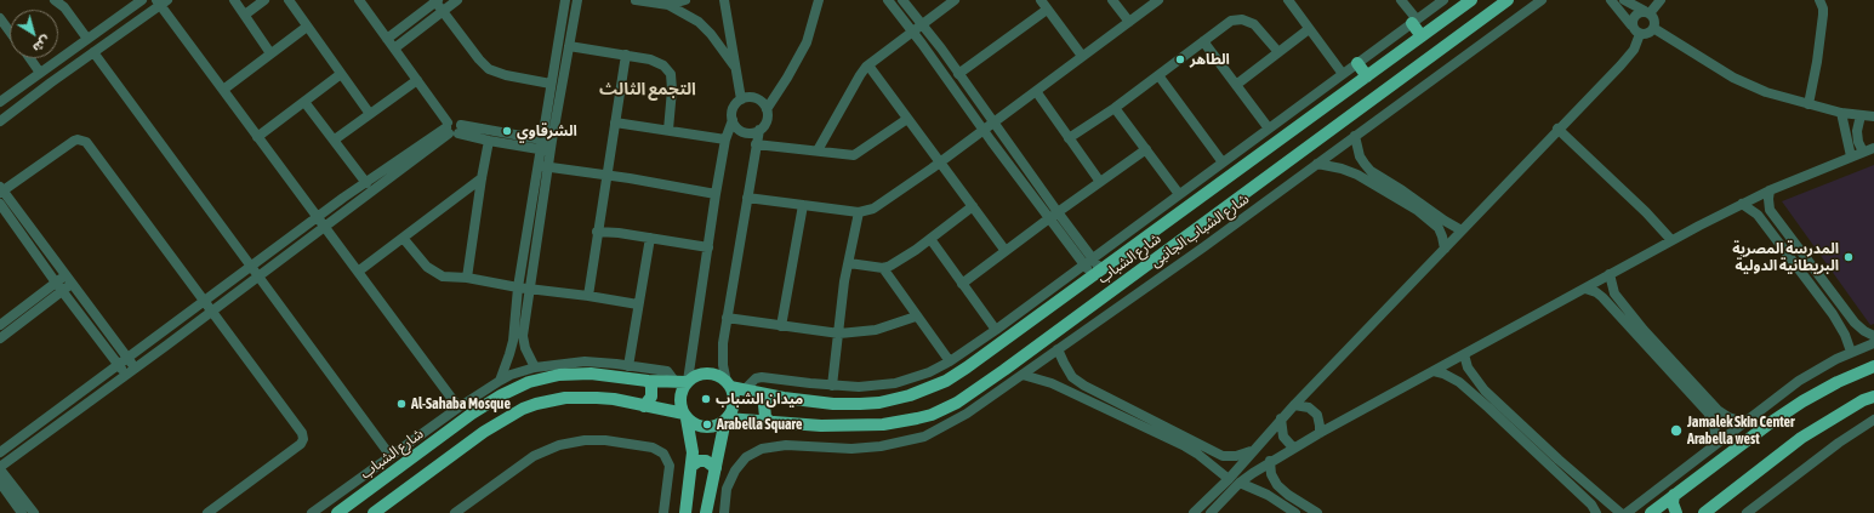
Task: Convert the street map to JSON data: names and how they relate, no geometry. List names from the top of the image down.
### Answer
{
  "streets": {
    "main road": ["شارع الشباب"],
    "street": ["شارع الشباب الجانبى"]
  },
  "districts": ["التجمع الثالث"],
  "places": [
    "الطاهر",
    "الشرقاوي",
    "المدرسة المصرية البريطانية الدولية",
    "ميدان الشباب",
    "Al-Sahaba Mosque",
    "Arabella Square",
    "Jamalek Skin Center Arabella west"
  ],
  "north": "bottom right"
}
